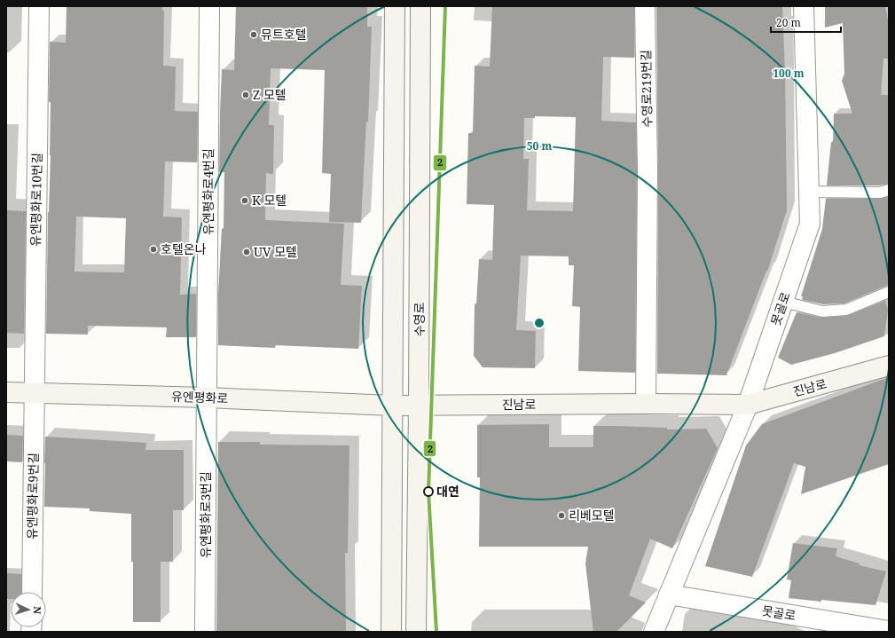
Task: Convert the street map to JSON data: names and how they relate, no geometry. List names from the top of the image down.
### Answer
{
  "streets": {
    "main road": ["수영로", "진남로", "유엔평화로"],
    "street": [
      "수영로219번길",
      "유엔평화로4번길",
      "유엔평화로10번길",
      "못골로",
      "유엔평화로9번길",
      "유엔평화로3번길"
    ]
  },
  "crossings": [
    ["수영로219번길", "진남로"],
    ["유엔평화로4번길", "유엔평화로"],
    ["유엔평화로4번길", "유엔평화로3번길"],
    ["유엔평화로10번길", "유엔평화로"],
    ["유엔평화로10번길", "유엔평화로9번길"],
    ["못골로", "진남로"],
    ["수영로", "진남로"],
    ["진남로", "유엔평화로"],
    ["유엔평화로", "유엔평화로9번길"],
    ["유엔평화로", "유엔평화로3번길"]
  ],
  "places": [
    "뮤트호텔",
    "Z 모텔",
    "K 모텔",
    "호텔온나",
    "UV 모텔",
    "대연",
    "리베모텔"
  ],
  "lines": ["transit line 2"],
  "scale_bar": "20 m",
  "north": "right",
  "rings": ["100 m", "50 m"]
}
